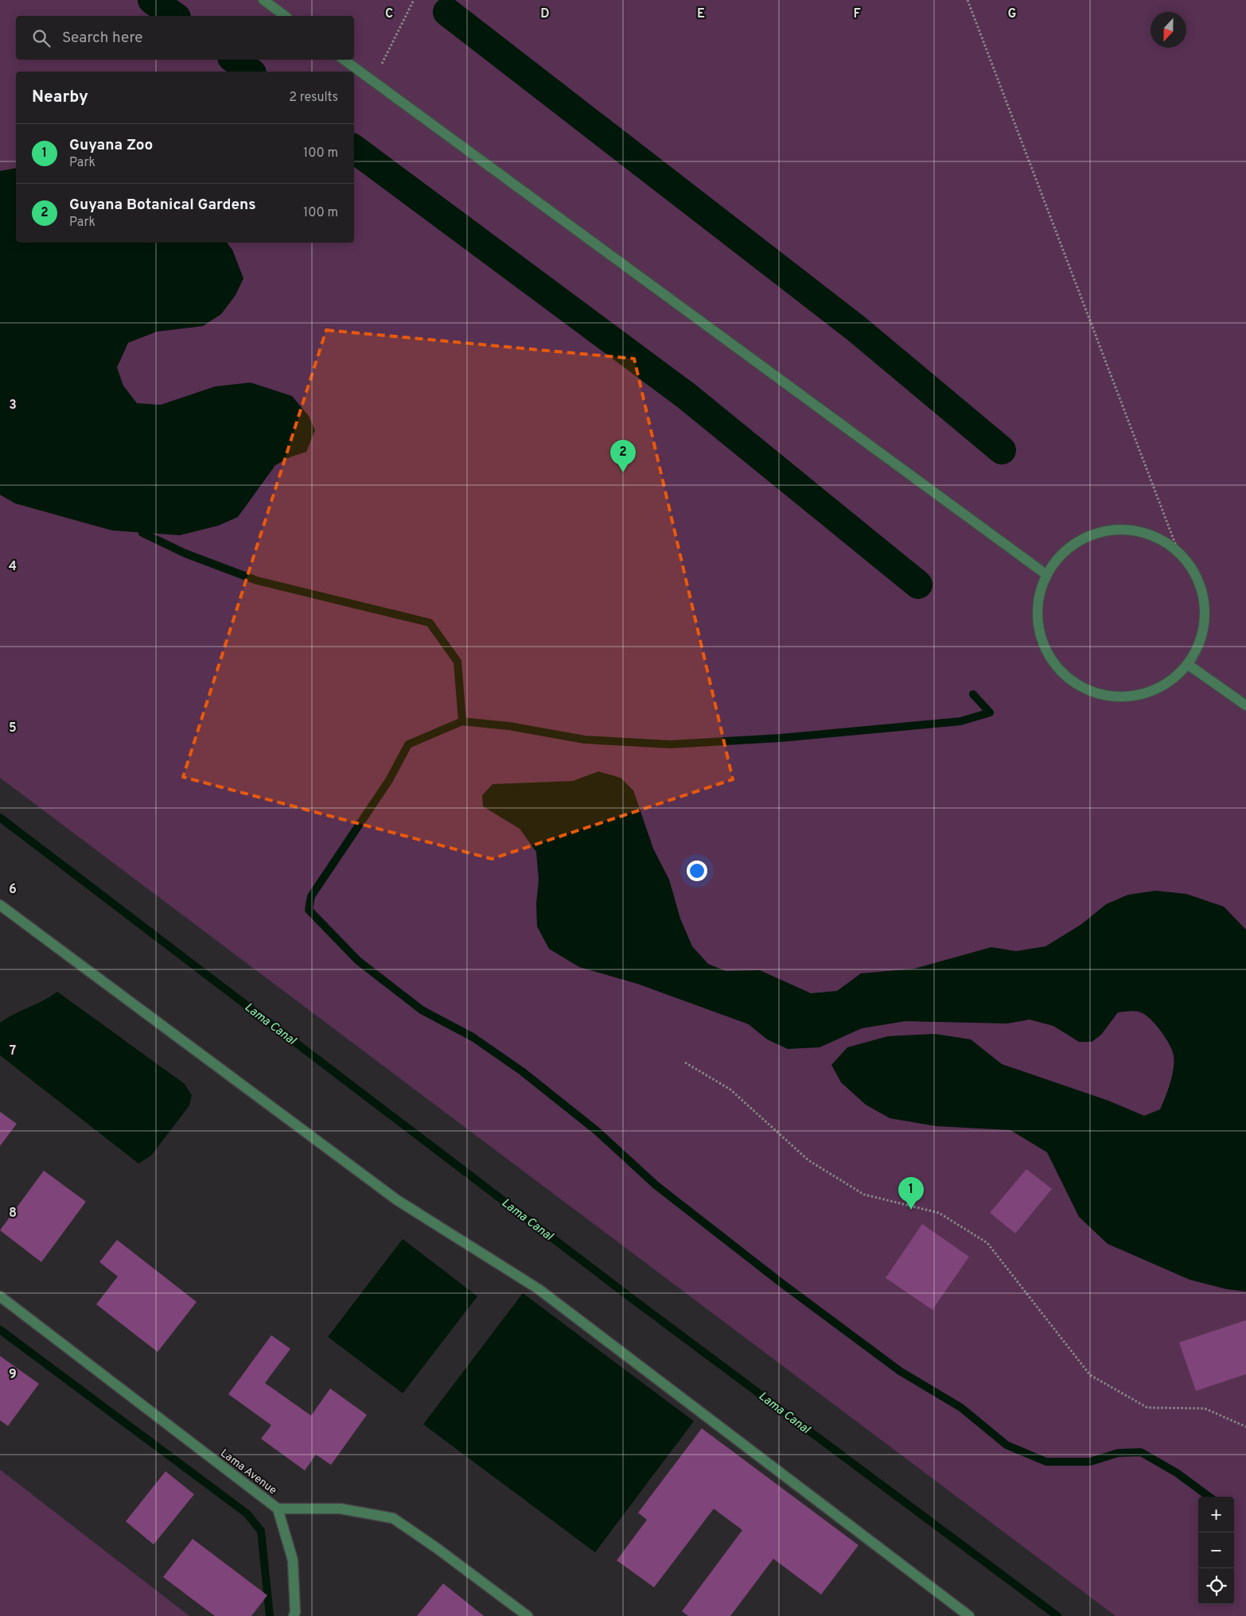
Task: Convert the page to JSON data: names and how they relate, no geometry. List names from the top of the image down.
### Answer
{
  "streets": {
    "street": ["Lama Avenue"]
  },
  "water": ["Lama Canal"],
  "north": "bottom",
  "page": {
    "search": "Search here",
    "heading": ["Nearby", "2 results"],
    "list": [
      {
        "mark": "1",
        "name": "Guyana Zoo",
        "note": "Park",
        "value": "100 m"
      },
      {
        "mark": "2",
        "name": "Guyana Botanical Gardens",
        "note": "Park",
        "value": "100 m"
      }
    ],
    "pins": ["2", "1"],
    "map_buttons": ["+", "−"]
  },
  "grid": {
    "columns": [
      "C",
      "D",
      "E",
      "F",
      "G"
    ],
    "rows": [
      "3",
      "4",
      "5",
      "6",
      "7",
      "8",
      "9"
    ]
  }
}
